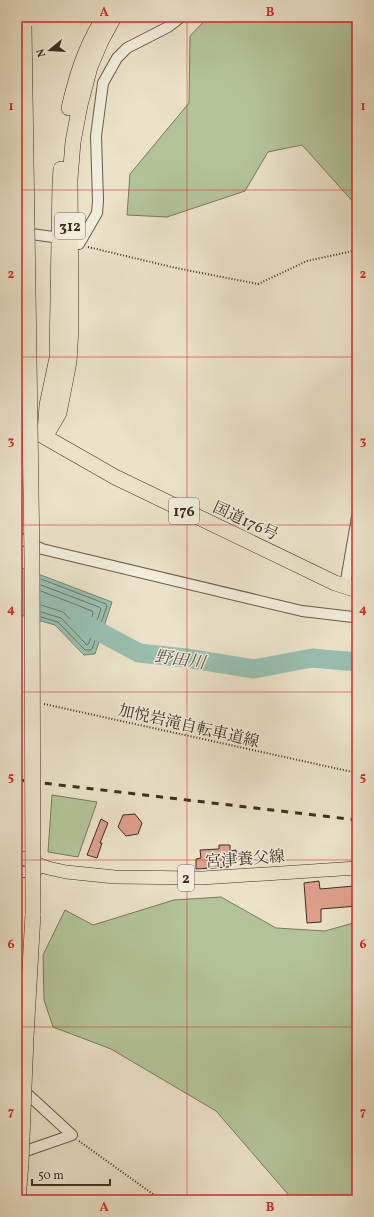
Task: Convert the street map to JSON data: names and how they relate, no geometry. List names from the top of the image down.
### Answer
{
  "streets": {
    "highway": ["312", "176", "国道176号"],
    "main road": ["宮津養父線", "2"],
    "path": ["加悦岩滝自転車道線"]
  },
  "crossings": [
    ["312", "国道176号"]
  ],
  "water": ["野田川"],
  "scale_bar": "50 m",
  "north": "left",
  "grid": {
    "columns": ["A", "B"],
    "rows": [
      "1",
      "2",
      "3",
      "4",
      "5",
      "6",
      "7"
    ]
  }
}
